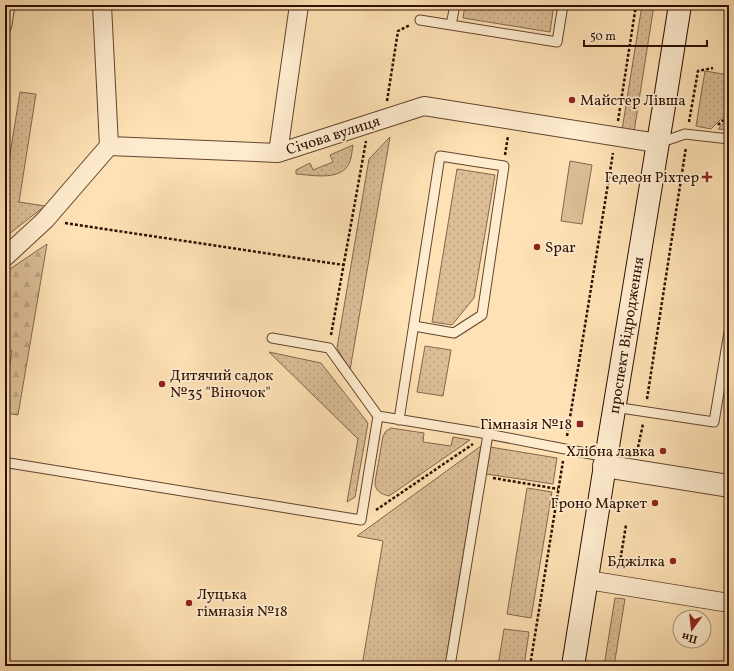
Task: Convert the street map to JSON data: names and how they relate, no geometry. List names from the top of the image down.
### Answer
{
  "streets": {
    "main road": ["проспект Відродження"],
    "street": ["Січова вулиця"]
  },
  "crossings": [
    ["Січова вулиця", "проспект Відродження"]
  ],
  "places": {
    "other": [
      "Майстер Лівша",
      "Spar",
      "Дитячий садок №35 \"Віночок\"",
      "Хлібна лавка",
      "Гроно Маркет",
      "Бджілка",
      "Луцька гімназія №18"
    ],
    "health": ["Гедеон Ріхтер"],
    "transit": ["Гімназія №18"]
  },
  "scale_bar": "50 m",
  "north": "bottom"
}
